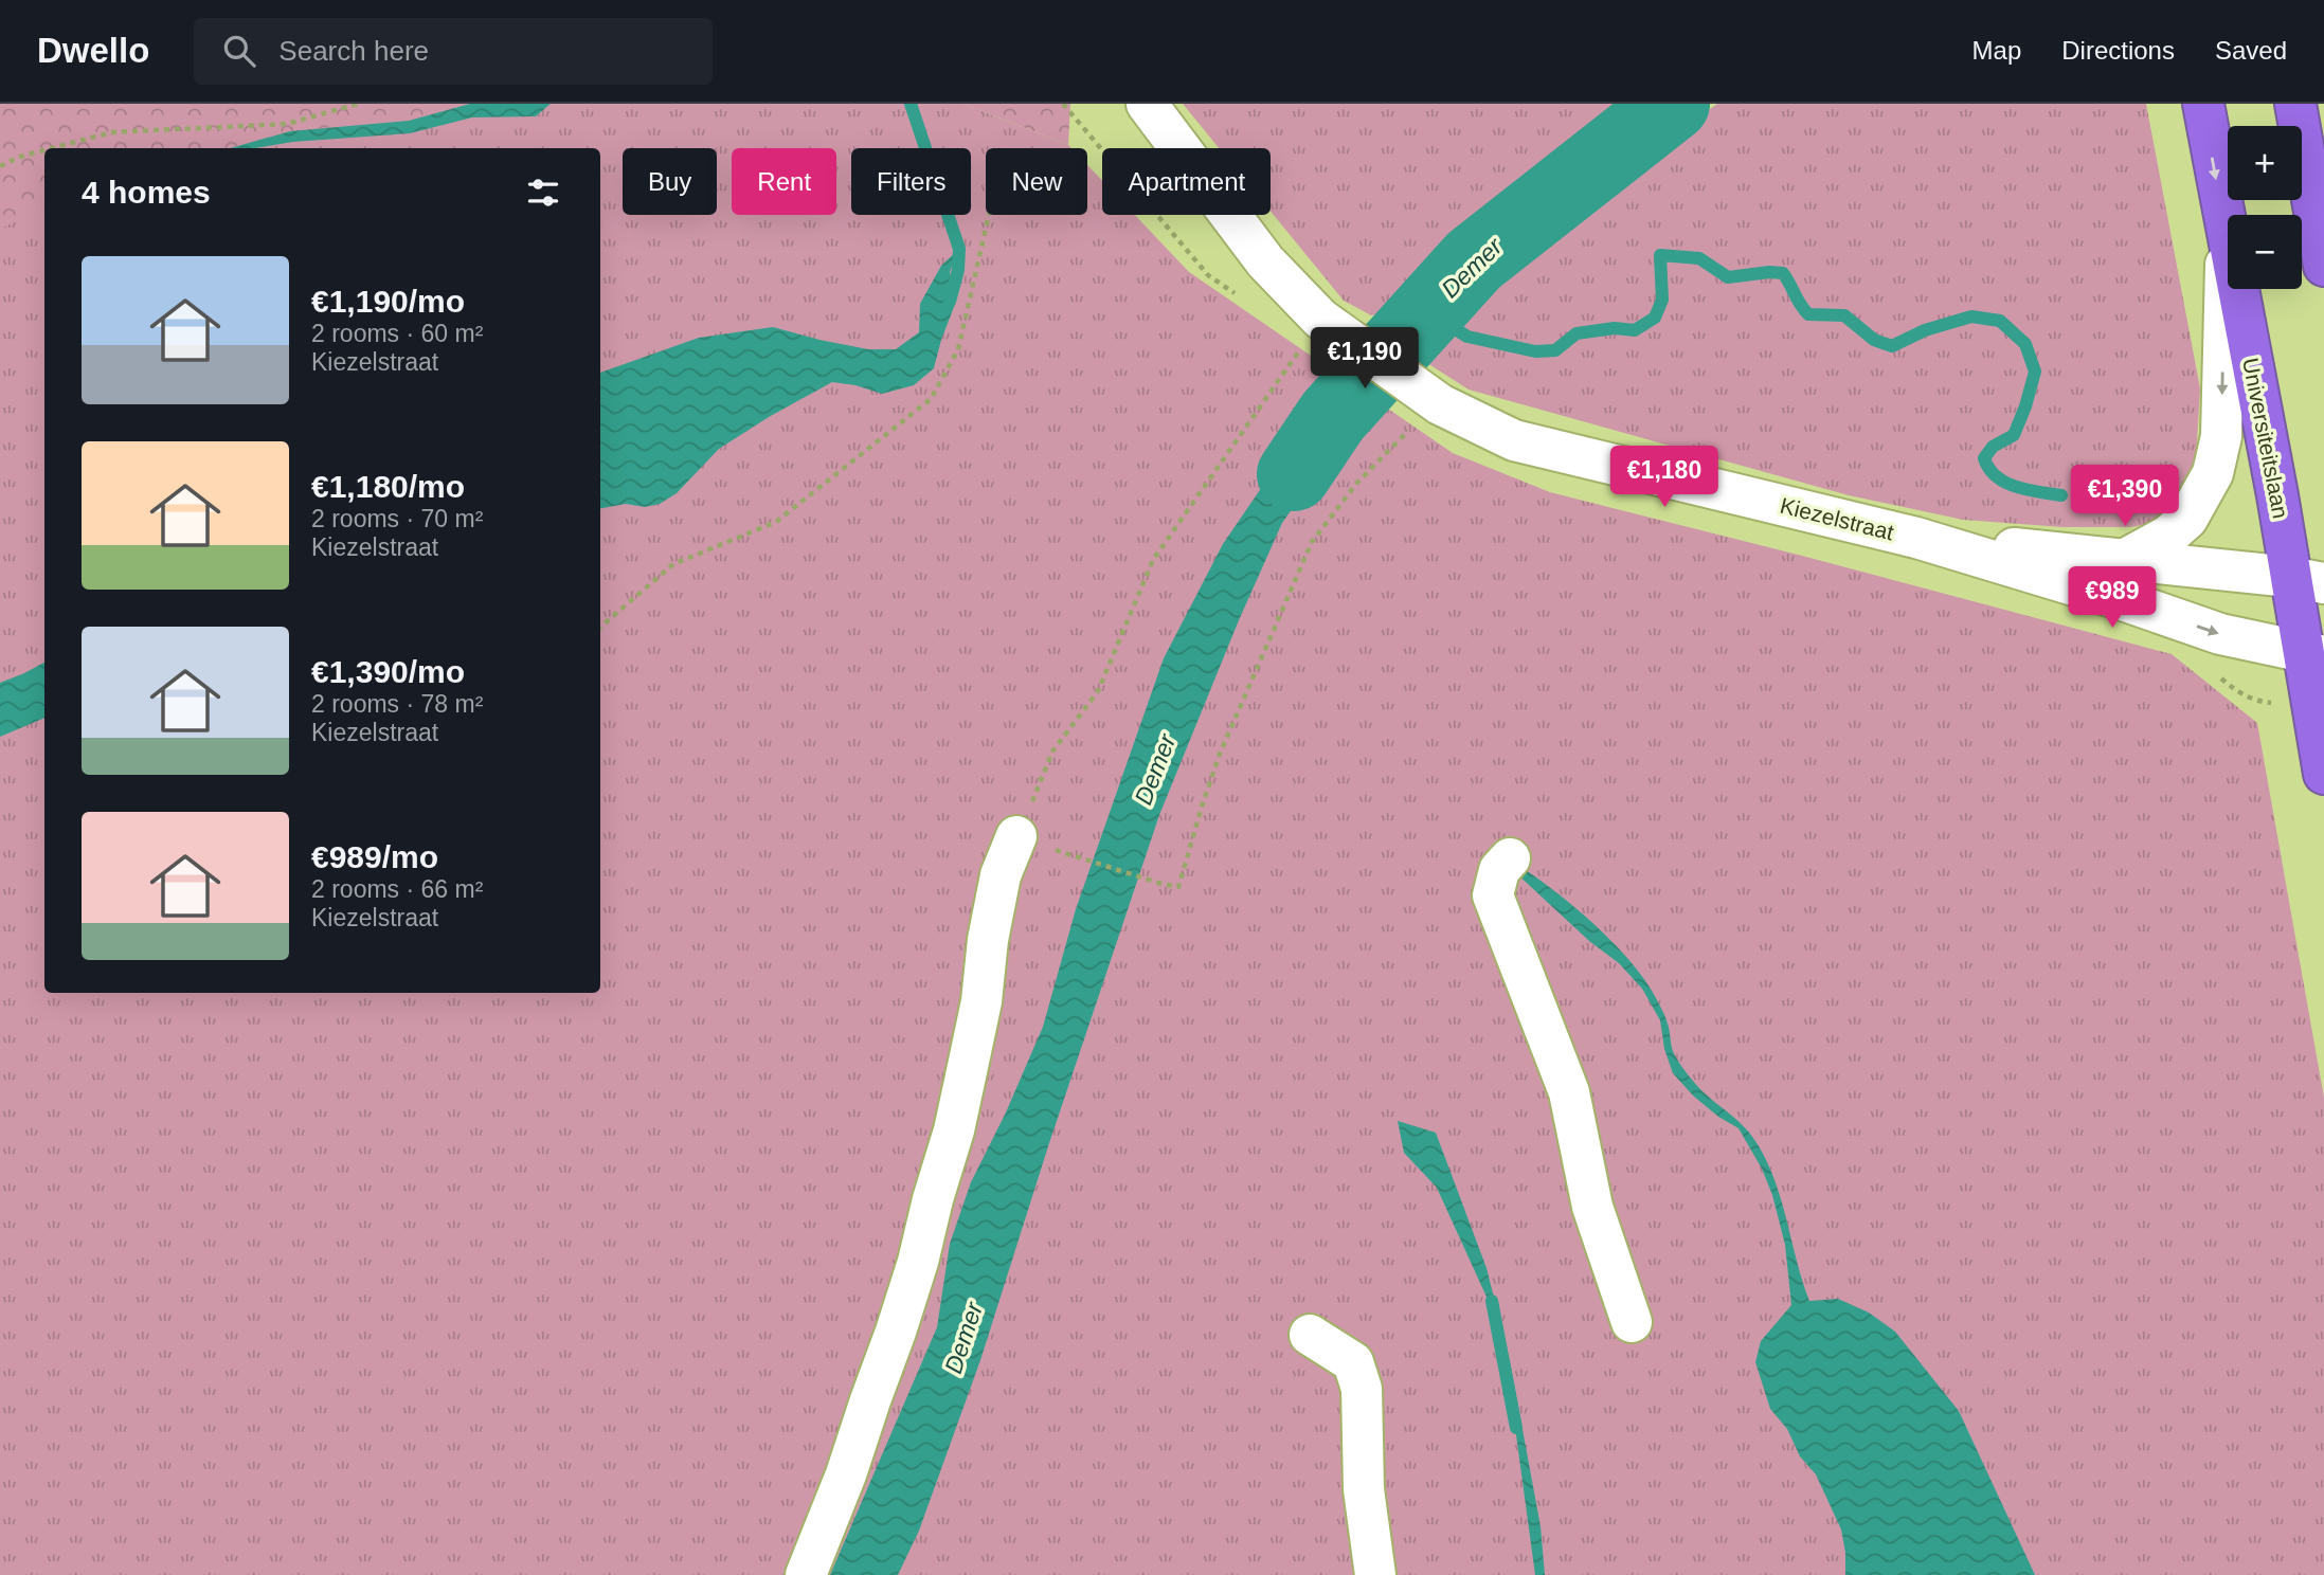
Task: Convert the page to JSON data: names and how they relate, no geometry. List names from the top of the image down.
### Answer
{
  "streets": {
    "highway": ["Universiteitslaan"],
    "street": ["Kiezelstraat"]
  },
  "crossings": [
    ["Universiteitslaan", "Kiezelstraat"]
  ],
  "water": ["Demer"],
  "page": {
    "header": "Dwello",
    "search": "Search here",
    "nav": ["Map", "Directions", "Saved"],
    "map_buttons": ["+", "−"],
    "chip": [
      "Buy",
      "Rent",
      "Filters",
      "New",
      "Apartment"
    ],
    "heading": "4 homes",
    "list": [
      {
        "name": "€1,190/mo",
        "note": "2 rooms · 60 m² · Kiezelstraat"
      },
      {
        "name": "€1,180/mo",
        "note": "2 rooms · 70 m² · Kiezelstraat"
      },
      {
        "name": "€1,390/mo",
        "note": "2 rooms · 78 m² · Kiezelstraat"
      },
      {
        "name": "€989/mo",
        "note": "2 rooms · 66 m² · Kiezelstraat"
      }
    ],
    "price": [
      "€1,190",
      "€1,180",
      "€1,390",
      "€989"
    ]
  }
}
